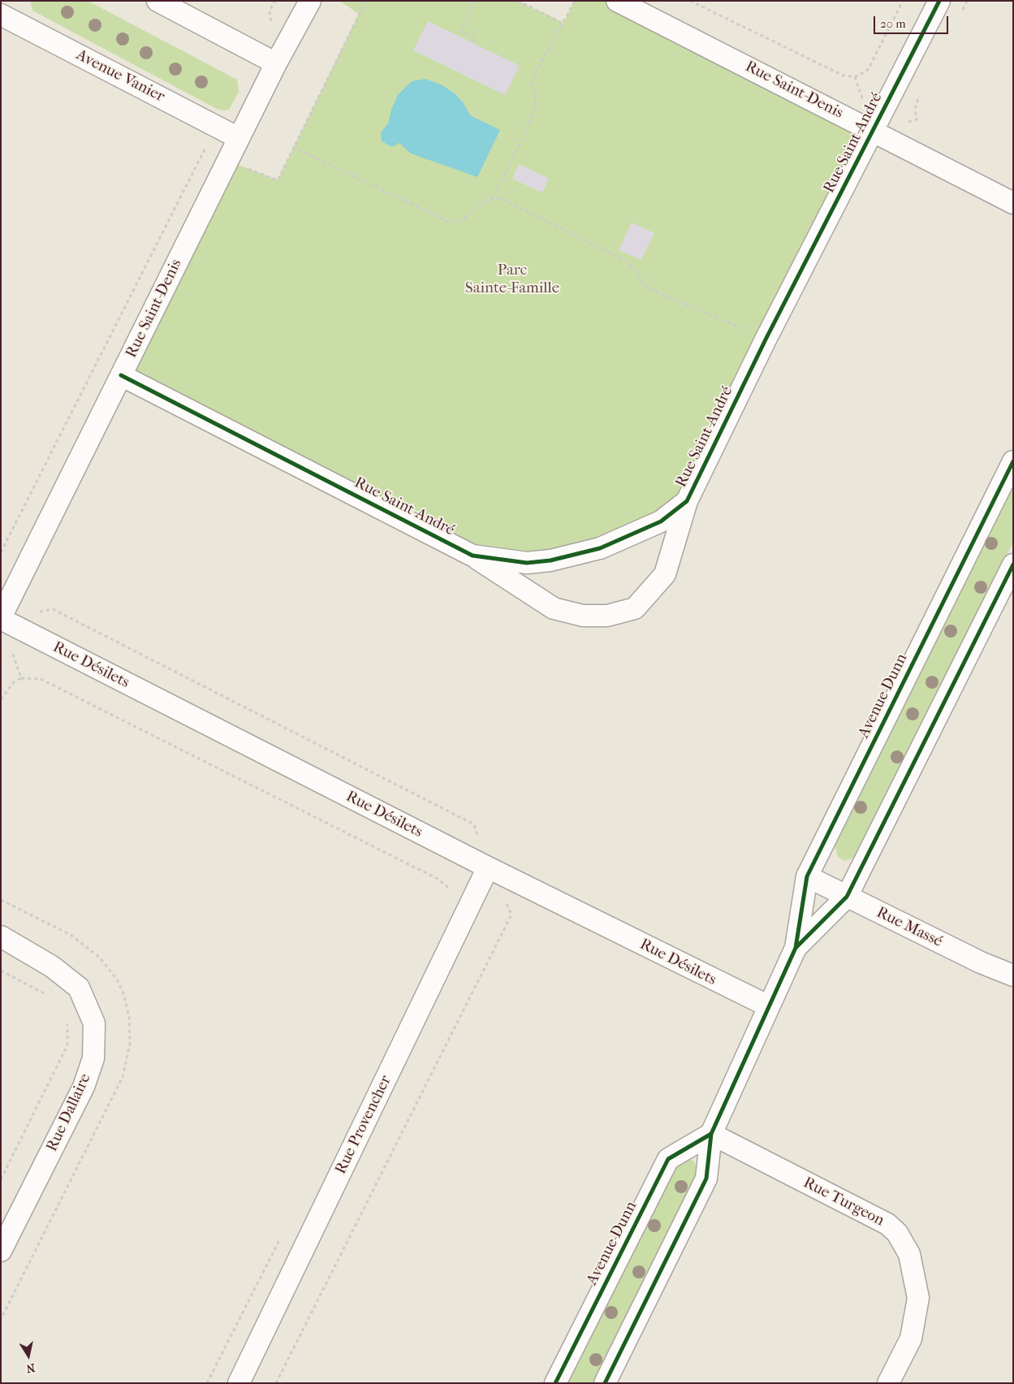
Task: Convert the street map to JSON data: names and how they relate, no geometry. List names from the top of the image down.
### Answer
{
  "streets": {
    "street": [
      "Avenue Vanier",
      "Rue Saint-Denis",
      "Rue Saint-André",
      "Rue Désilets",
      "Avenue Dunn",
      "Rue Massé",
      "Rue Dallaire",
      "Rue Provencher",
      "Rue Turgeon"
    ]
  },
  "crossings": [
    ["Avenue Vanier", "Rue Saint-Denis"],
    ["Rue Saint-Denis", "Rue Saint-André"],
    ["Rue Saint-Denis", "Rue Désilets"],
    ["Rue Désilets", "Avenue Dunn"],
    ["Rue Désilets", "Rue Provencher"],
    ["Avenue Dunn", "Rue Massé"],
    ["Avenue Dunn", "Rue Turgeon"]
  ],
  "parks": ["Parc Sainte-Famille"],
  "scale_bar": "20 m",
  "north": "bottom"
}
